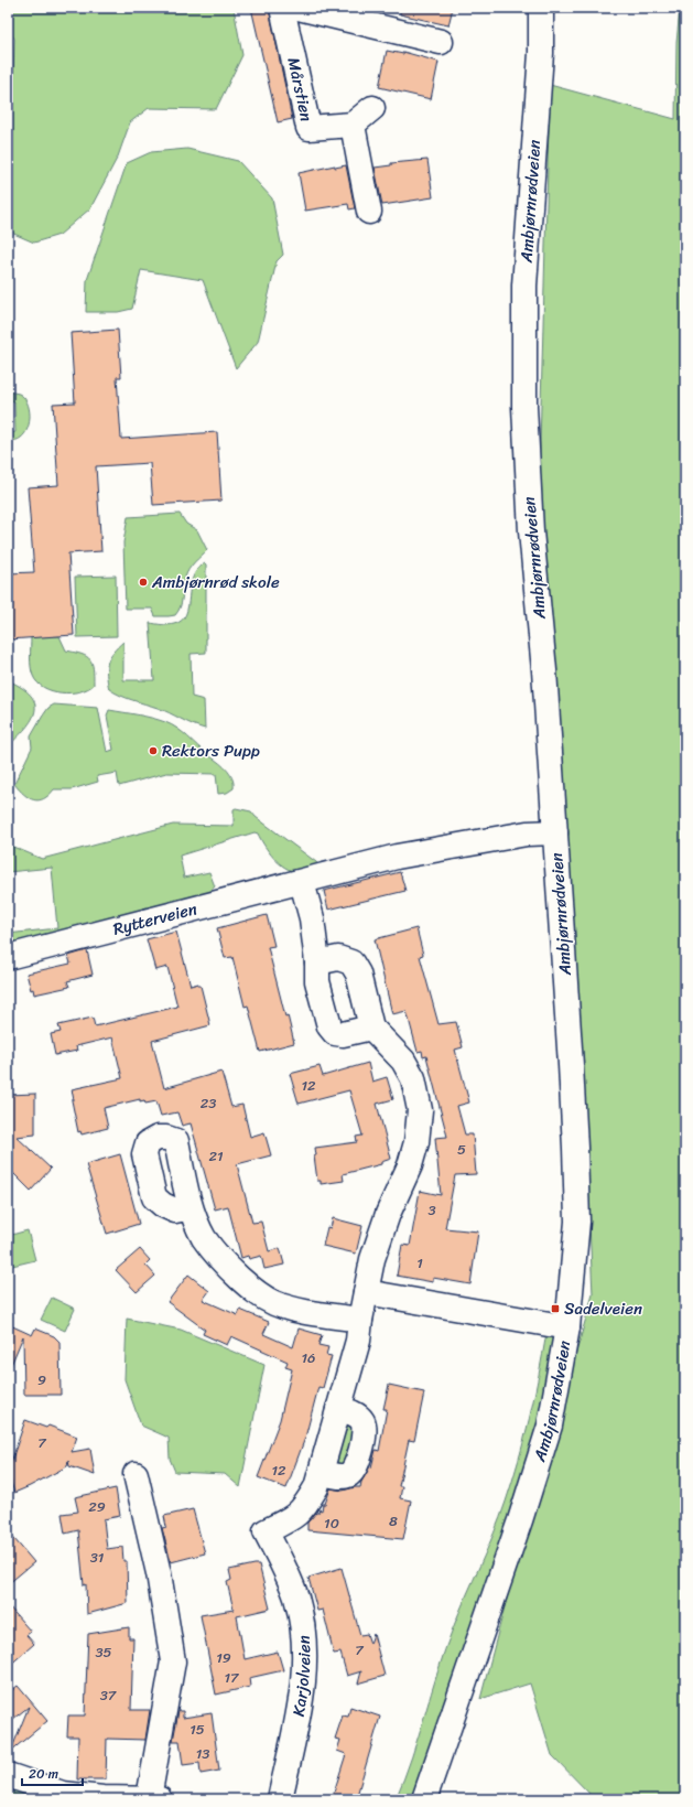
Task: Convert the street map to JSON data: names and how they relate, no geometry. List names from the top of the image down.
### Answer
{
  "streets": {
    "street": [
      "Mårstien",
      "Ambjørnrødveien",
      "Rytterveien",
      "Karjolveien"
    ]
  },
  "crossings": [
    ["Ambjørnrødveien", "Rytterveien"]
  ],
  "places": {
    "other": ["Ambjørnrød skole", "Rektors Pupp"],
    "transit": ["Sadelveien"]
  },
  "house_numbers": [
    "12",
    "23",
    "5",
    "21",
    "3",
    "1",
    "16",
    "9",
    "7",
    "12",
    "29",
    "8",
    "10",
    "31",
    "7",
    "35",
    "19",
    "17",
    "37",
    "15",
    "13"
  ],
  "scale_bar": "20 m"
}
